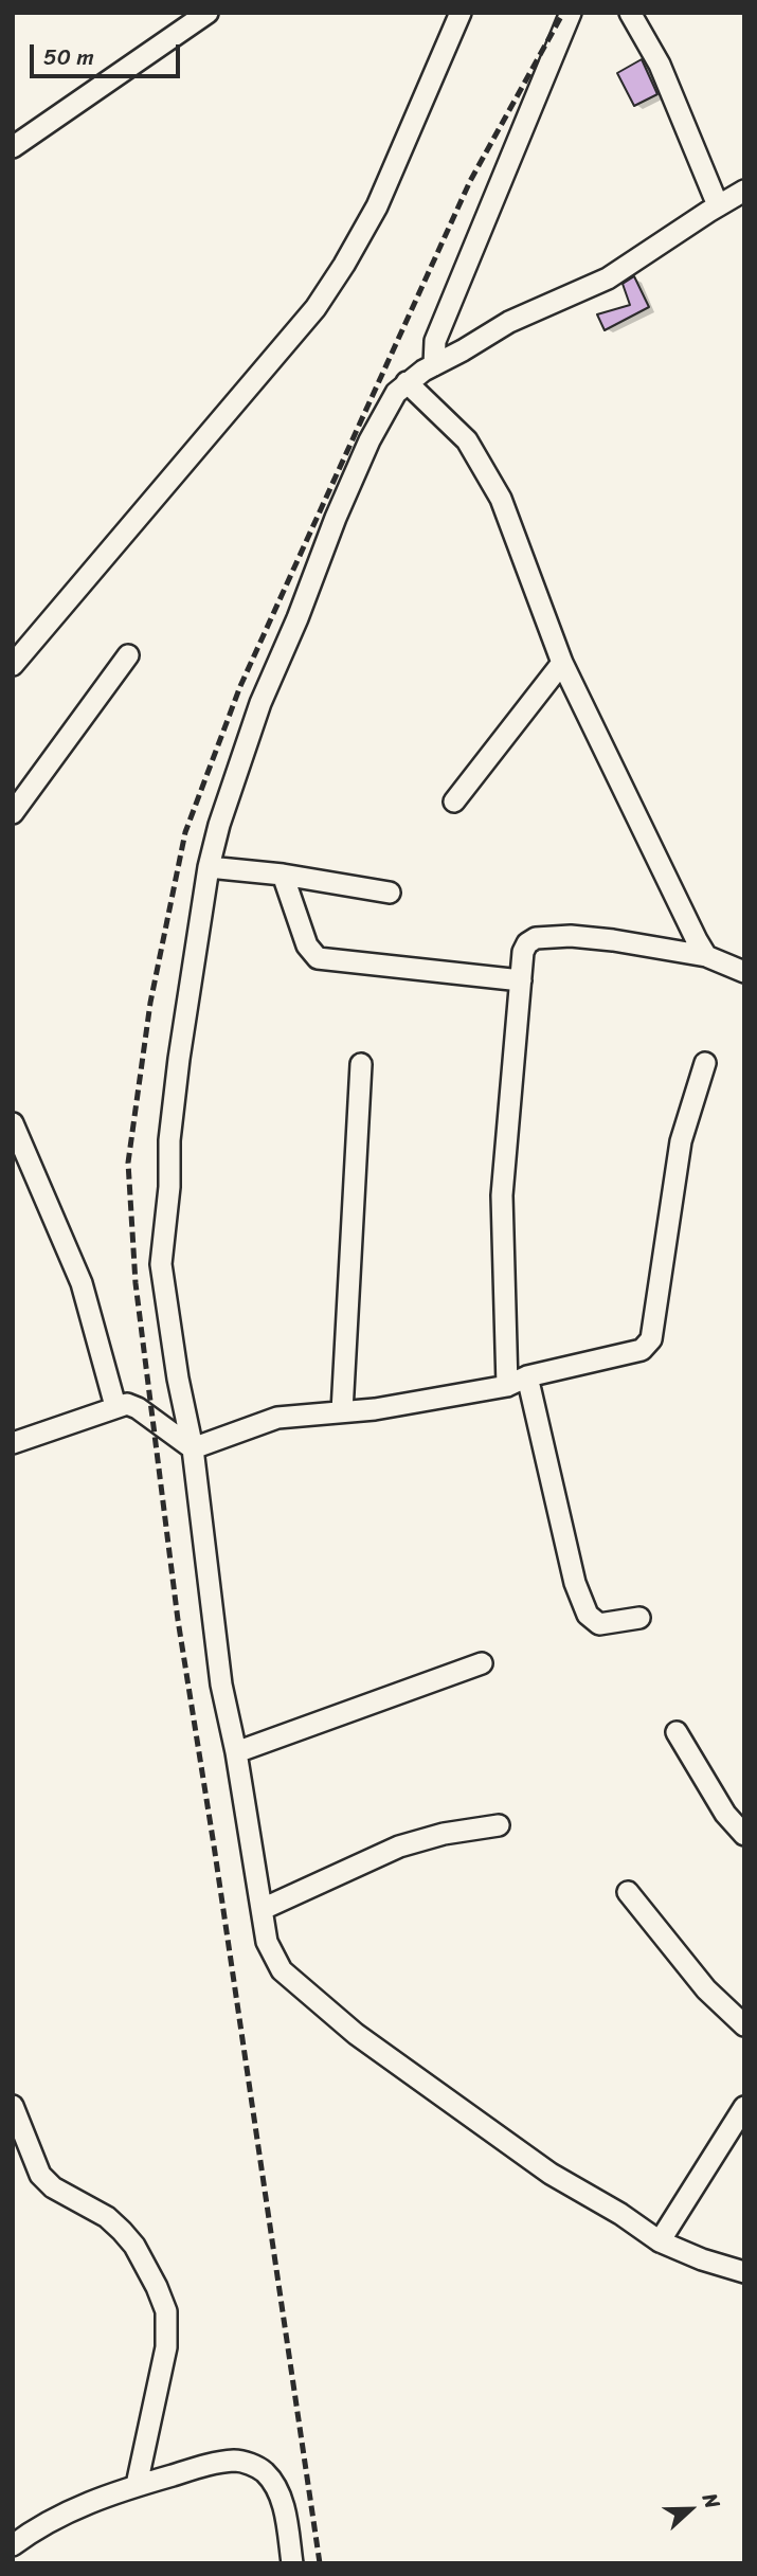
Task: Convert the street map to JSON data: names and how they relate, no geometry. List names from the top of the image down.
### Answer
{
  "scale_bar": "50 m",
  "north": "right"
}
